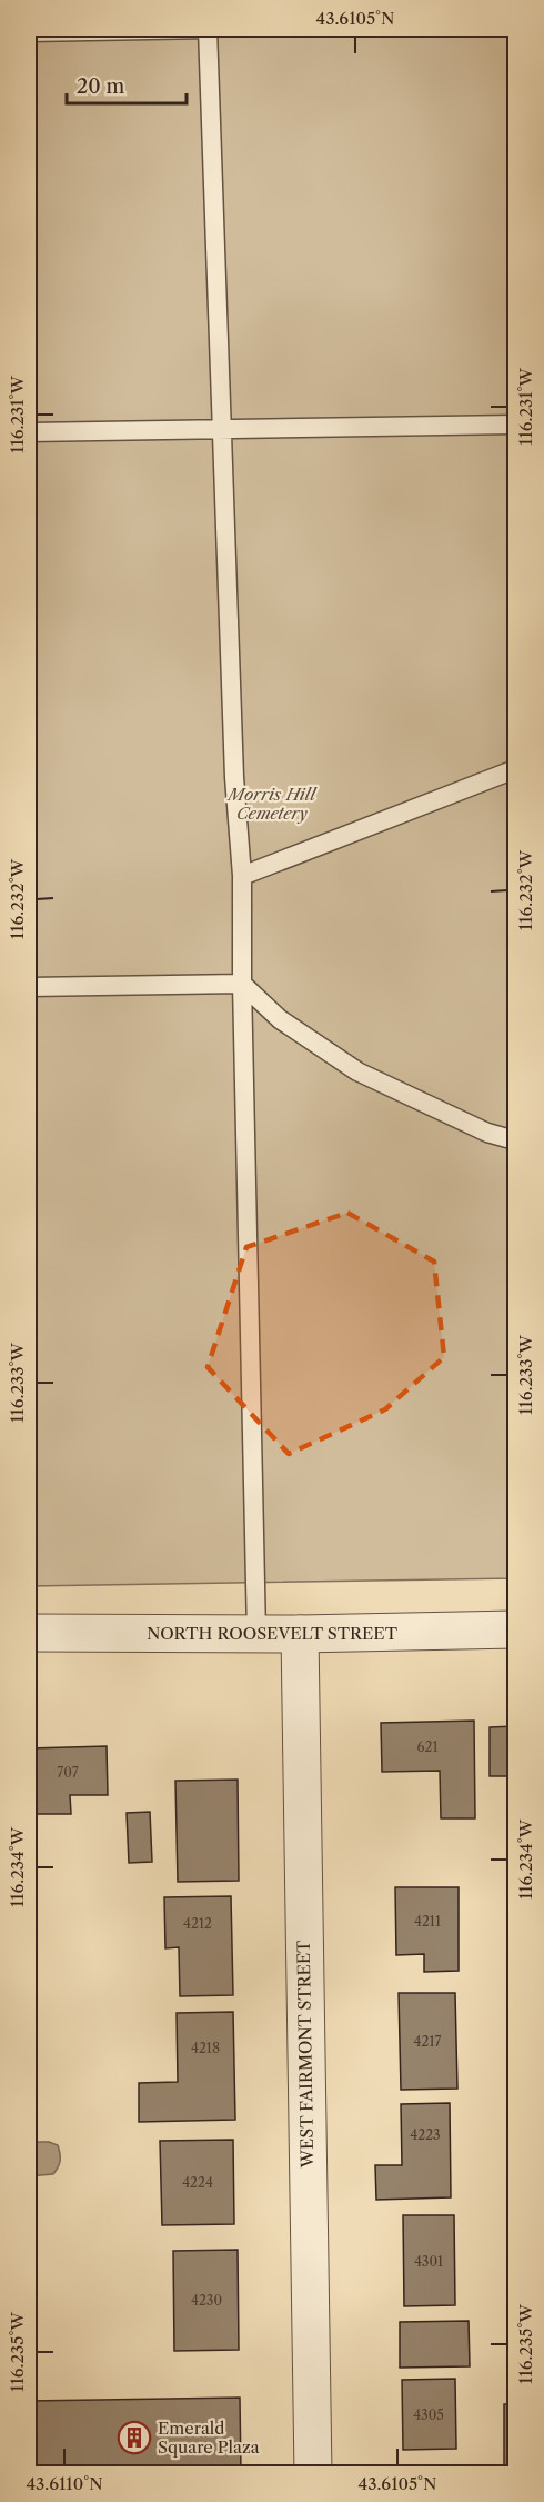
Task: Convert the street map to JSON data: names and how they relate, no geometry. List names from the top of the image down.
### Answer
{
  "streets": {
    "street": ["NORTH ROOSEVELT STREET", "WEST FAIRMONT STREET"]
  },
  "crossings": [
    ["NORTH ROOSEVELT STREET", "WEST FAIRMONT STREET"]
  ],
  "parks": ["Morris Hill Cemetery"],
  "places": {
    "building": ["Emerald Square Plaza"]
  },
  "house_numbers": [
    "621",
    "707",
    "4211",
    "4212",
    "4217",
    "4218",
    "4223",
    "4224",
    "4301",
    "4230",
    "4305"
  ],
  "scale_bar": "20 m",
  "coordinates": [
    "43.6105°N",
    "116.231°W",
    "116.232°W",
    "116.233°W",
    "116.234°W",
    "116.235°W",
    "43.6110°N"
  ]
}
